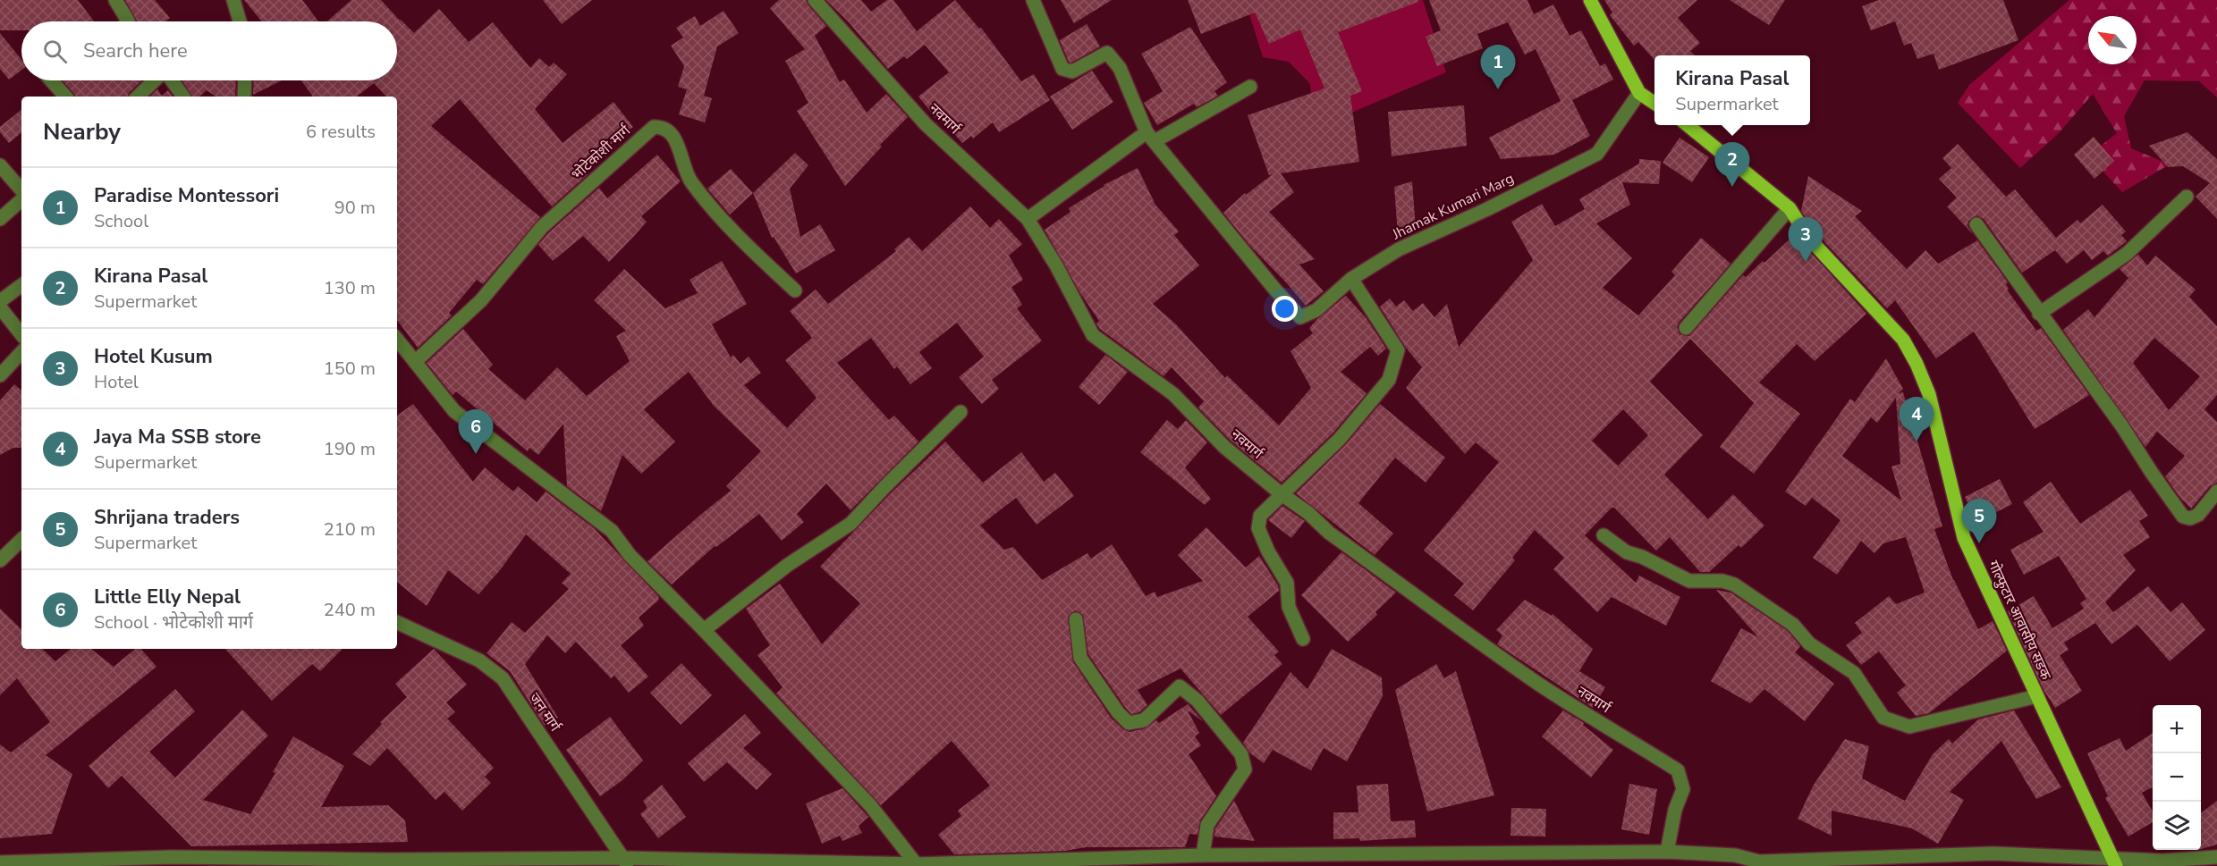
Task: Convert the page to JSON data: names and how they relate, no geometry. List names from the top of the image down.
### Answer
{
  "streets": {
    "main road": ["गोल्फुटार आवासीय सडक"],
    "street": [
      "नवमार्ग",
      "भोटेकोशी मार्ग",
      "Jhamak Kumari Marg",
      "जन मार्ग"
    ]
  },
  "north": "top left",
  "page": {
    "search": "Search here",
    "pins": [
      "1",
      "2",
      "3",
      "4",
      "6",
      "5"
    ],
    "popup": ["Kirana Pasal", "Supermarket"],
    "heading": ["Nearby", "6 results"],
    "list": [
      {
        "mark": "1",
        "name": "Paradise Montessori",
        "note": "School",
        "value": "90 m"
      },
      {
        "mark": "2",
        "name": "Kirana Pasal",
        "note": "Supermarket",
        "value": "130 m"
      },
      {
        "mark": "3",
        "name": "Hotel Kusum",
        "note": "Hotel",
        "value": "150 m"
      },
      {
        "mark": "4",
        "name": "Jaya Ma SSB store",
        "note": "Supermarket",
        "value": "190 m"
      },
      {
        "mark": "5",
        "name": "Shrijana traders",
        "note": "Supermarket",
        "value": "210 m"
      },
      {
        "mark": "6",
        "name": "Little Elly Nepal",
        "note": "School · भोटेकोशी मार्ग",
        "value": "240 m"
      }
    ],
    "map_buttons": ["+", "−"]
  }
}
